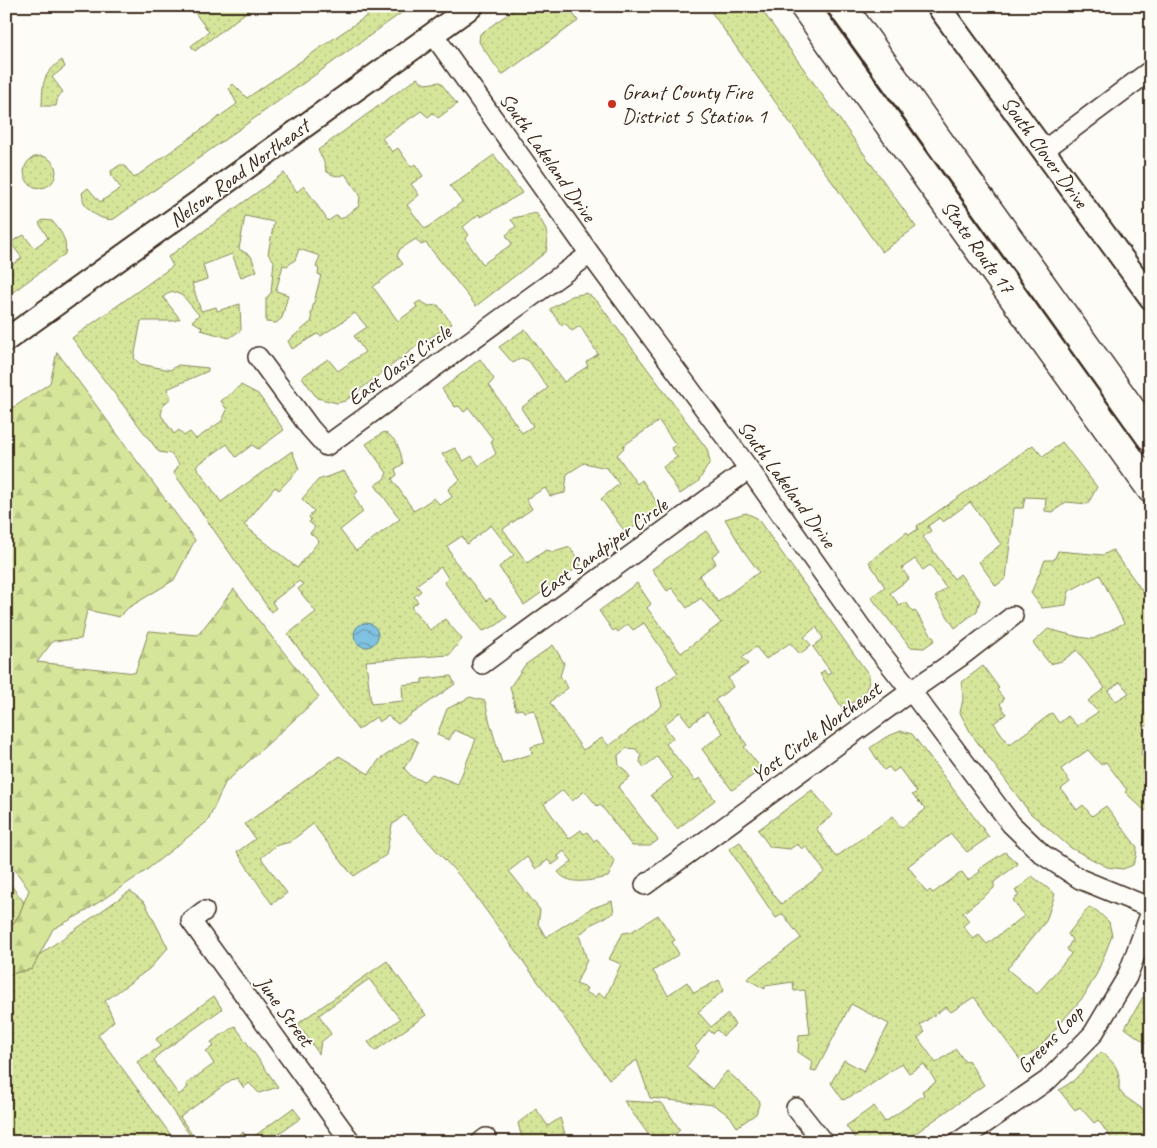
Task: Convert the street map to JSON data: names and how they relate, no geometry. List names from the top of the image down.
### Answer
{
  "streets": {
    "highway": ["State Route 17"],
    "street": [
      "South Clover Drive",
      "South Lakeland Drive",
      "Nelson Road Northeast",
      "East Oasis Circle",
      "East Sandpiper Circle",
      "Yost Circle Northeast",
      "June Street",
      "Greens Loop"
    ]
  },
  "crossings": [
    ["South Lakeland Drive", "Nelson Road Northeast"],
    ["South Lakeland Drive", "East Oasis Circle"],
    ["South Lakeland Drive", "East Sandpiper Circle"],
    ["South Lakeland Drive", "Yost Circle Northeast"],
    ["South Lakeland Drive", "Greens Loop"]
  ],
  "places": ["Grant County Fire District 5 Station 1"]
}
